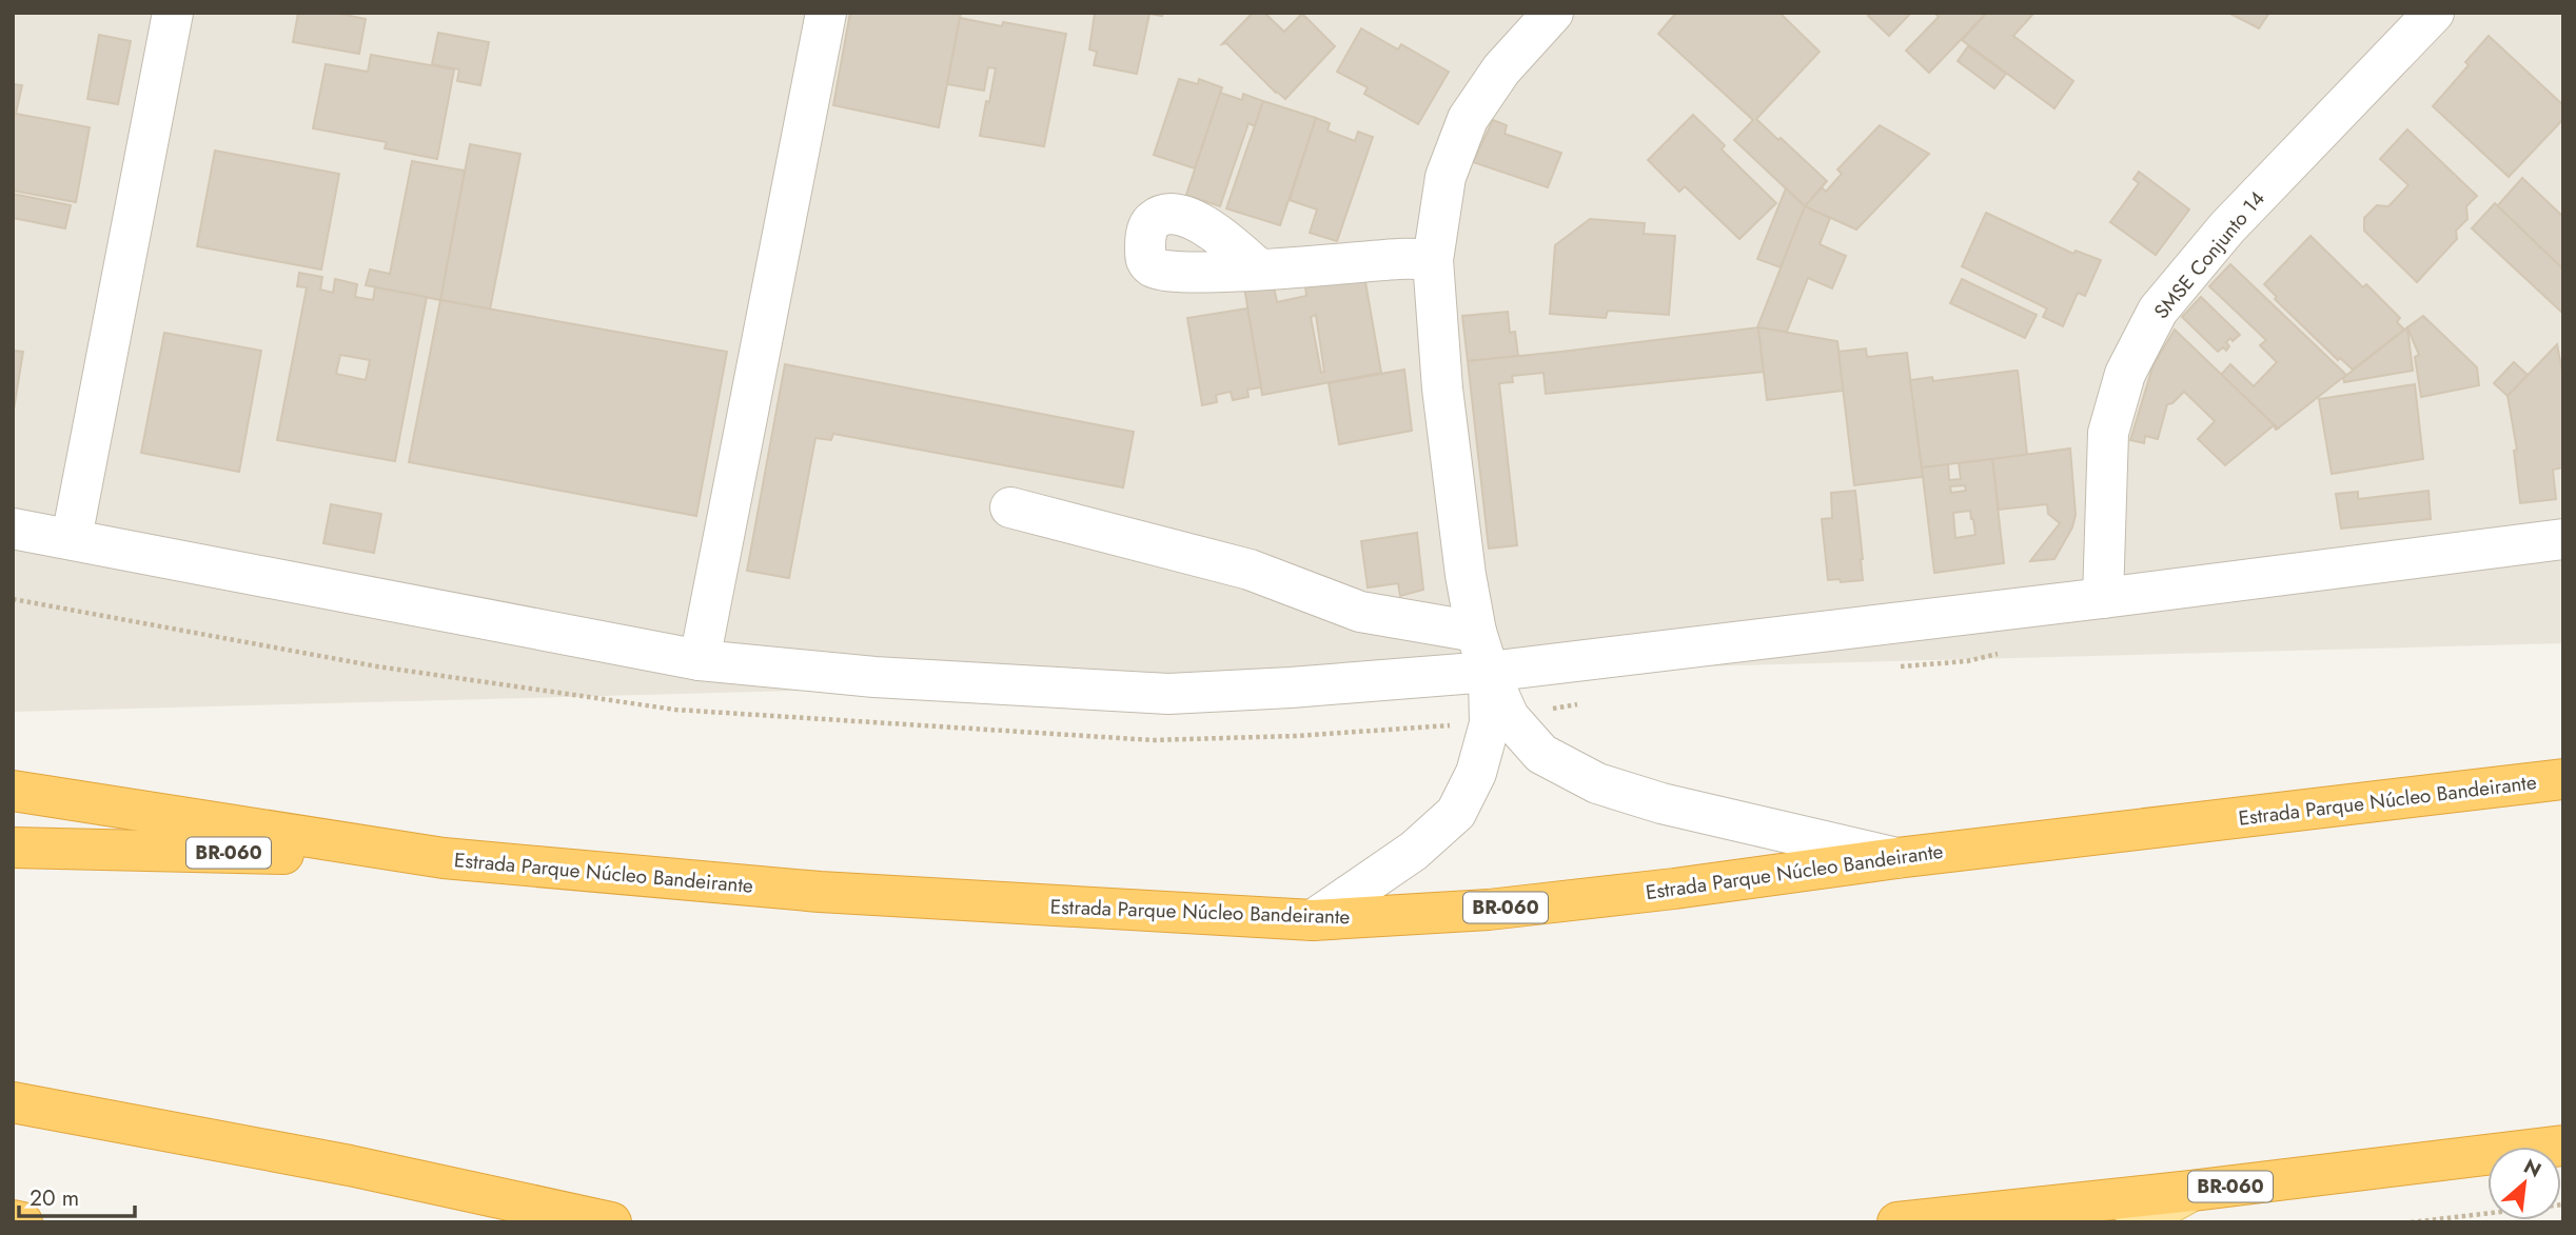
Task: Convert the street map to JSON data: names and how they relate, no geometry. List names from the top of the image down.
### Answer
{
  "streets": {
    "highway": ["Estrada Parque Núcleo Bandeirante", "BR-060"],
    "street": ["SMSE Conjunto 14"]
  },
  "crossings": [
    ["Estrada Parque Núcleo Bandeirante", "BR-060"]
  ],
  "scale_bar": "20 m",
  "north": "top right"
}
